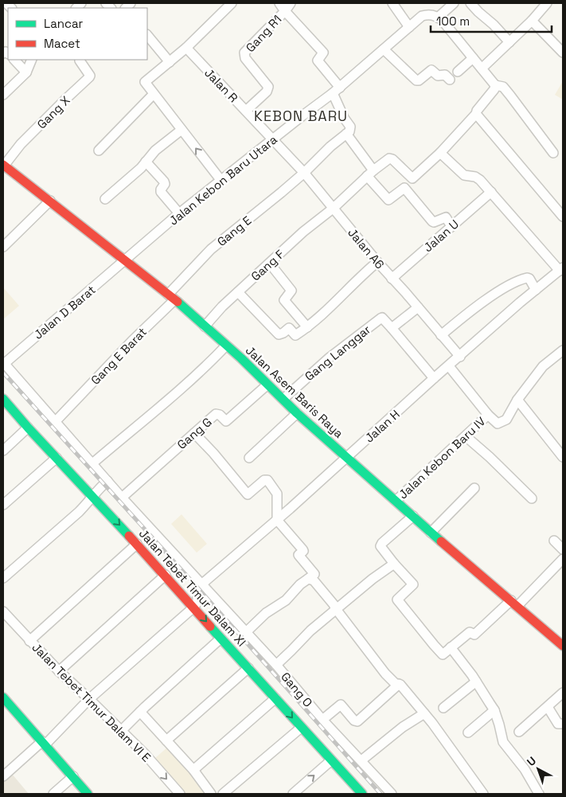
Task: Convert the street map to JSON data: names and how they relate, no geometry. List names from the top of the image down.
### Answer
{
  "streets": {
    "street": [
      "Gang R1",
      "Jalan R",
      "Gang X",
      "Jalan Kebon Baru Utara",
      "Gang E",
      "Jalan U",
      "Jalan A6",
      "Gang F",
      "Jalan D Barat",
      "Gang Langgar",
      "Gang E Barat",
      "Jalan Asem Baris Raya",
      "Jalan H",
      "Gang G",
      "Jalan Kebon Baru IV",
      "Jalan Tebet Timur Dalam XI",
      "Gang O",
      "Jalan Tebet Timur Dalam VI E"
    ]
  },
  "crossings": [
    ["Gang R1", "Jalan R"],
    ["Jalan R", "Jalan Kebon Baru Utara"],
    ["Jalan R", "Jalan A6"],
    ["Gang X", "Jalan Asem Baris Raya"],
    ["Jalan Kebon Baru Utara", "Jalan A6"],
    ["Jalan Kebon Baru Utara", "Jalan D Barat"],
    ["Jalan Kebon Baru Utara", "Jalan Asem Baris Raya"],
    ["Gang E", "Jalan A6"],
    ["Gang E", "Gang E Barat"],
    ["Gang E", "Jalan Asem Baris Raya"],
    ["Jalan U", "Jalan A6"],
    ["Jalan A6", "Gang F"],
    ["Jalan A6", "Jalan H"],
    ["Gang F", "Jalan Asem Baris Raya"],
    ["Jalan D Barat", "Jalan Asem Baris Raya"],
    ["Jalan D Barat", "Gang O"],
    ["Gang Langgar", "Jalan Asem Baris Raya"],
    ["Gang E Barat", "Jalan Asem Baris Raya"],
    ["Gang E Barat", "Gang O"],
    ["Jalan Asem Baris Raya", "Jalan H"],
    ["Jalan Asem Baris Raya", "Gang G"],
    ["Jalan Asem Baris Raya", "Jalan Kebon Baru IV"],
    ["Jalan H", "Gang O"],
    ["Gang G", "Gang O"]
  ],
  "districts": ["KEBON BARU"],
  "legend": ["Lancar", "Macet"],
  "scale_bar": "100 m",
  "north": "top left"
}
